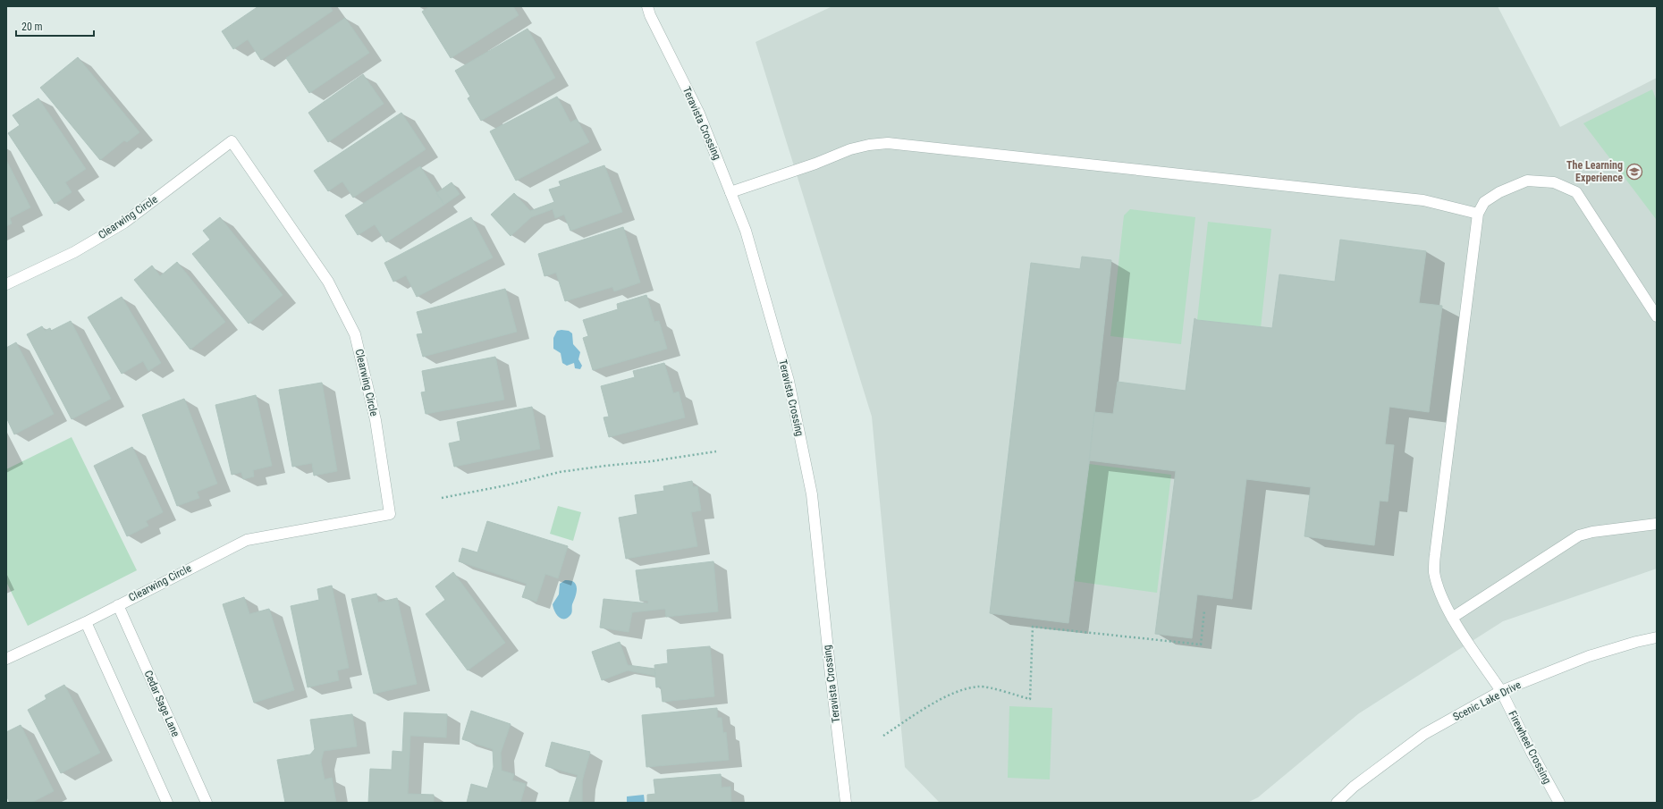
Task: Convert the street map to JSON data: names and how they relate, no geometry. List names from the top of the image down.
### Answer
{
  "streets": {
    "street": [
      "Teravista Crossing",
      "Clearwing Circle",
      "Scenic Lake Drive",
      "Cedar Sage Lane",
      "Firewheel Crossing"
    ]
  },
  "crossings": [
    ["Clearwing Circle", "Cedar Sage Lane"],
    ["Scenic Lake Drive", "Firewheel Crossing"]
  ],
  "places": {
    "school or university": ["The Learning Experience"]
  },
  "scale_bar": "20 m"
}
